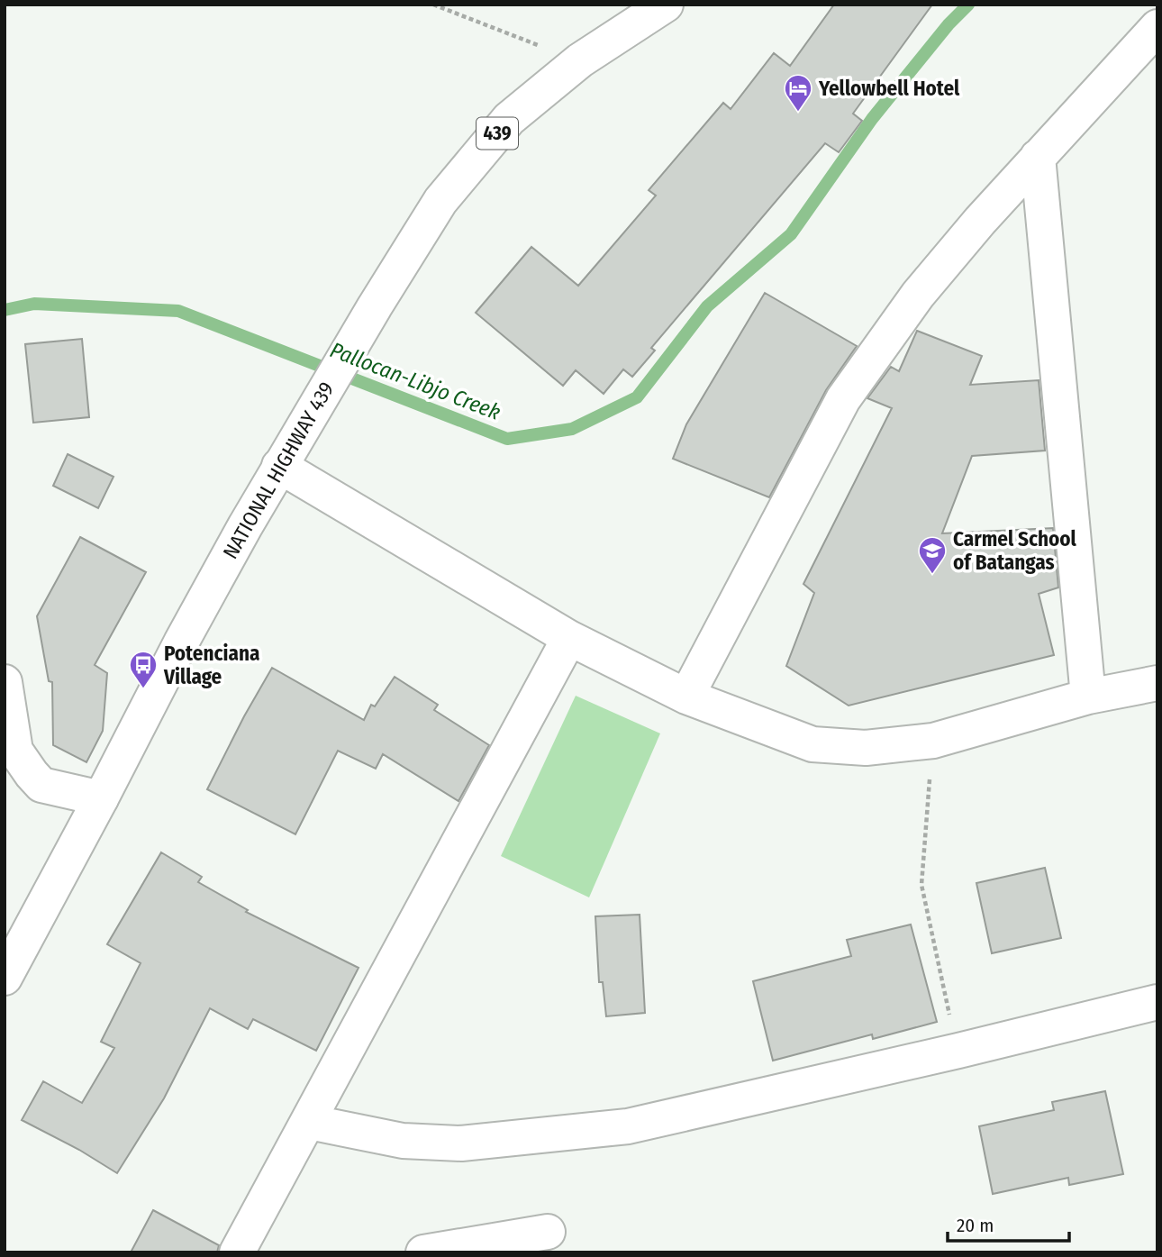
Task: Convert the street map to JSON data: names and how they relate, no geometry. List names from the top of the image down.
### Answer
{
  "streets": {
    "street": ["439", "NATIONAL HIGHWAY 439"]
  },
  "water": ["Pallocan-Libjo Creek"],
  "places": {
    "hotel": ["Yellowbell Hotel"],
    "school or university": ["Carmel School of Batangas"],
    "bus stop": ["Potenciana Village"]
  },
  "scale_bar": "20 m"
}
